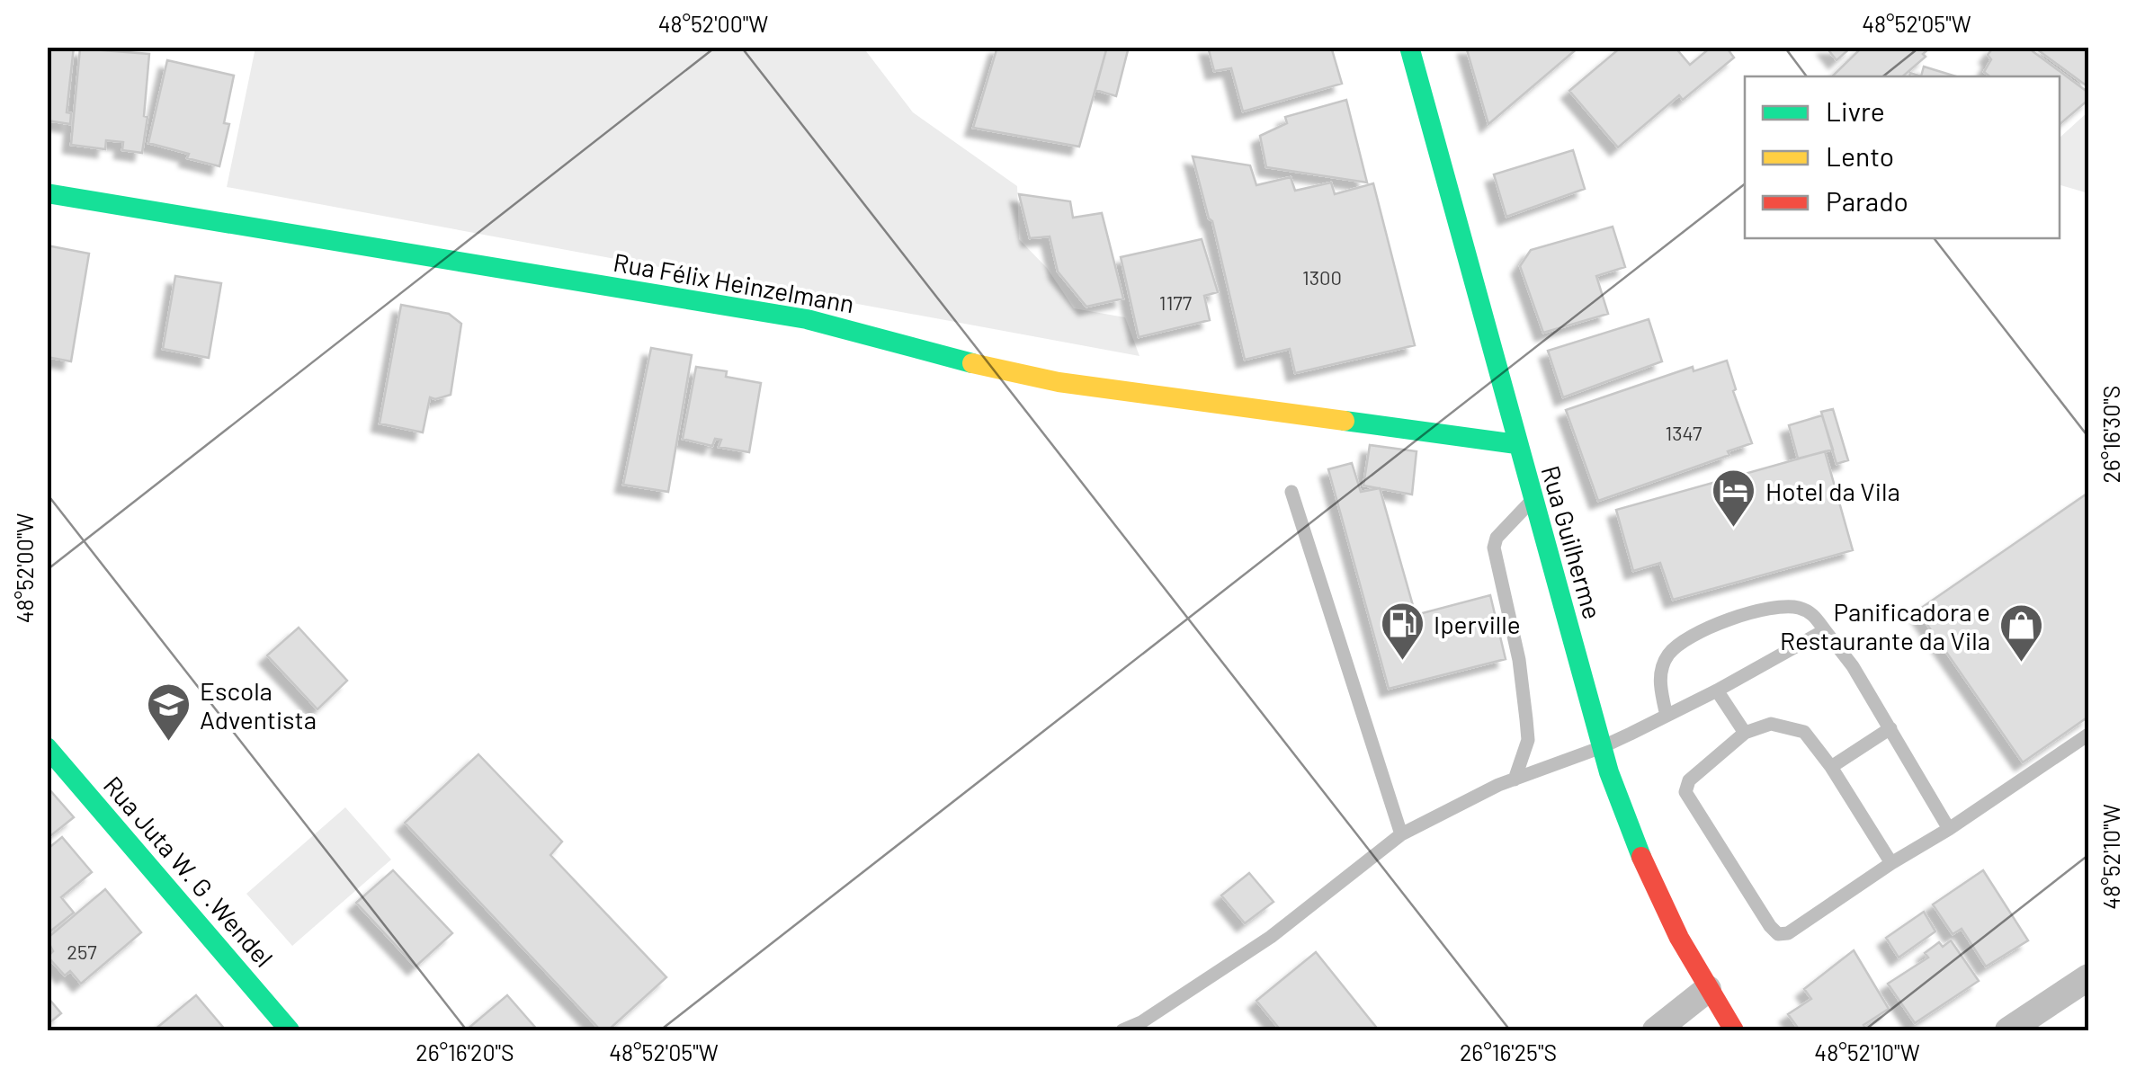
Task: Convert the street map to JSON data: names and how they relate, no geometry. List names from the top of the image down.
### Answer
{
  "streets": {
    "street": ["Rua Félix Heinzelmann", "Rua Guilherme", "Rua Juta W. G .Wendel"]
  },
  "crossings": [
    ["Rua Félix Heinzelmann", "Rua Guilherme"]
  ],
  "places": {
    "hotel": ["Hotel da Vila"],
    "fuel station": ["Iperville"],
    "shop": ["Panificadora e Restaurante da Vila"],
    "school or university": ["Escola Adventista"]
  },
  "house_numbers": [
    "1300",
    "1177",
    "1347",
    "257"
  ],
  "legend": ["Livre", "Lento", "Parado"],
  "coordinates": [
    "48°52'00\"W",
    "48°52'05\"W",
    "26°16'30\"S",
    "48°52'10\"W",
    "26°16'20\"S",
    "26°16'25\"S"
  ]
}
